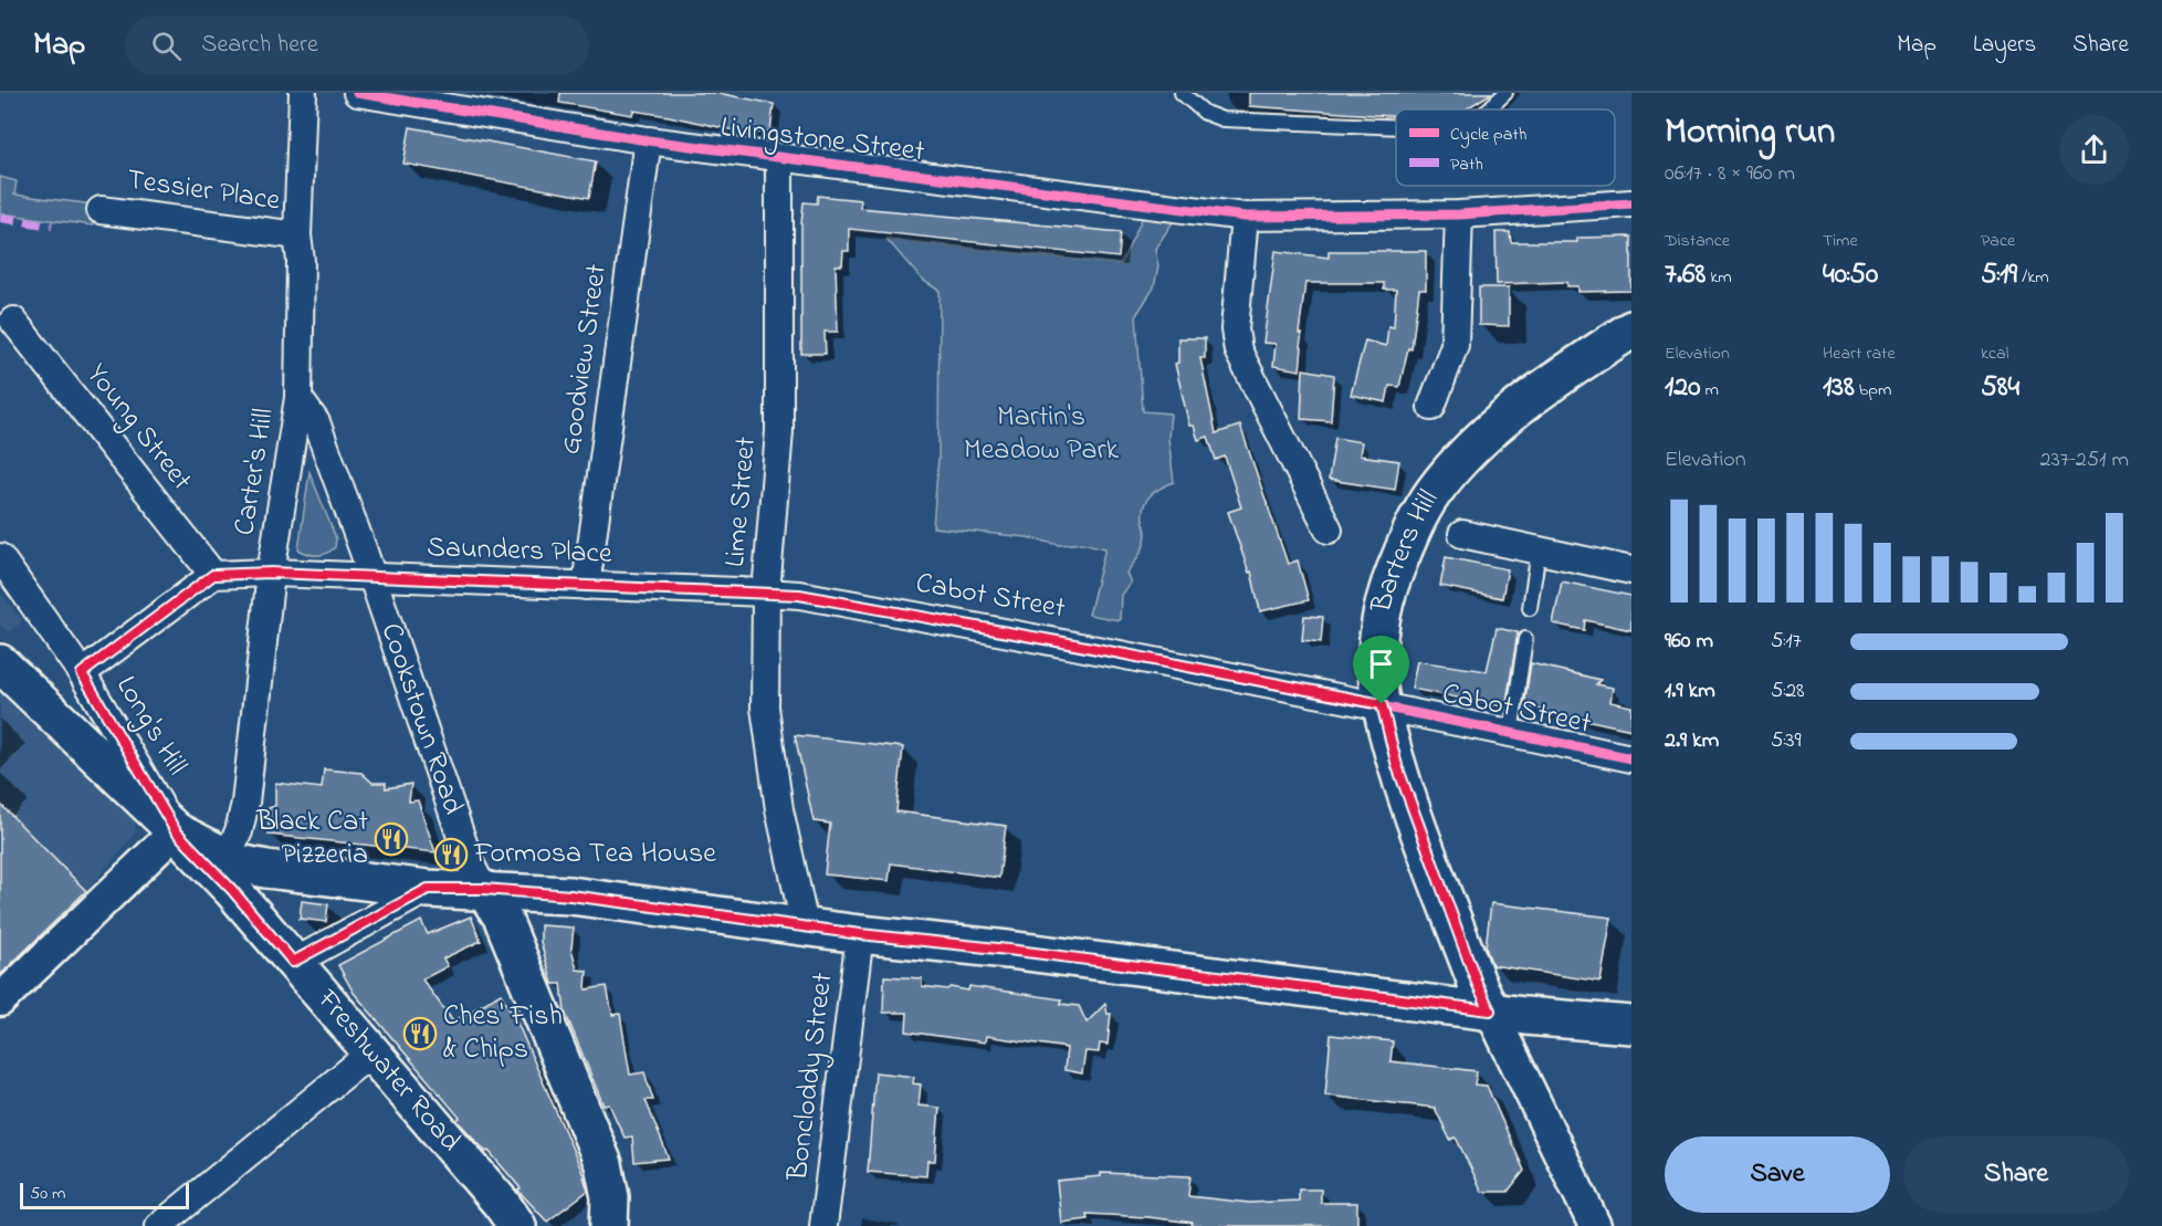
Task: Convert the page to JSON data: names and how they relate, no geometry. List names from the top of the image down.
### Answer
{
  "streets": {
    "main road": ["Barters Hill", "Cookstown Road", "Freshwater Road"],
    "street": [
      "Livingstone Street",
      "Tessier Place",
      "Goodview Street",
      "Young Street",
      "Carter's Hill",
      "Lime Street",
      "Saunders Place",
      "Cabot Street",
      "Long's Hill",
      "Boncloddy Street"
    ]
  },
  "crossings": [
    ["Livingstone Street", "Goodview Street"],
    ["Livingstone Street", "Lime Street"],
    ["Tessier Place", "Carter's Hill"],
    ["Goodview Street", "Saunders Place"],
    ["Young Street", "Saunders Place"],
    ["Carter's Hill", "Saunders Place"],
    ["Carter's Hill", "Cookstown Road"],
    ["Lime Street", "Saunders Place"],
    ["Lime Street", "Cabot Street"],
    ["Saunders Place", "Cabot Street"],
    ["Saunders Place", "Cookstown Road"],
    ["Barters Hill", "Cabot Street"],
    ["Long's Hill", "Freshwater Road"]
  ],
  "parks": ["Martin's Meadow Park"],
  "places": {
    "restaurant": ["Black Cat Pizzeria", "Formosa Tea House", "Ches' Fish & Chips"]
  },
  "legend": ["Cycle path", "Path"],
  "scale_bar": "50 m",
  "page": {
    "header": "Map",
    "search": "Search here",
    "nav": ["Map", "Layers", "Share"],
    "heading": ["Morning run", "06:17 · 8 × 960 m"],
    "stats": [
      ["Distance", "7.68 km"],
      ["Time", "40:50"],
      ["Pace", "5:19 /km"],
      ["Elevation", "120 m"],
      ["Heart rate", "138 bpm"],
      ["kcal", "584"]
    ],
    "chart": ["Elevation", "237–251 m"],
    "list": [
      {
        "name": "960 m",
        "note": "5:17"
      },
      {
        "name": "1.9 km",
        "note": "5:28"
      },
      {
        "name": "2.9 km",
        "note": "5:39"
      }
    ],
    "buttons": ["Save", "Share"],
    "scale": "50 m"
  }
}
